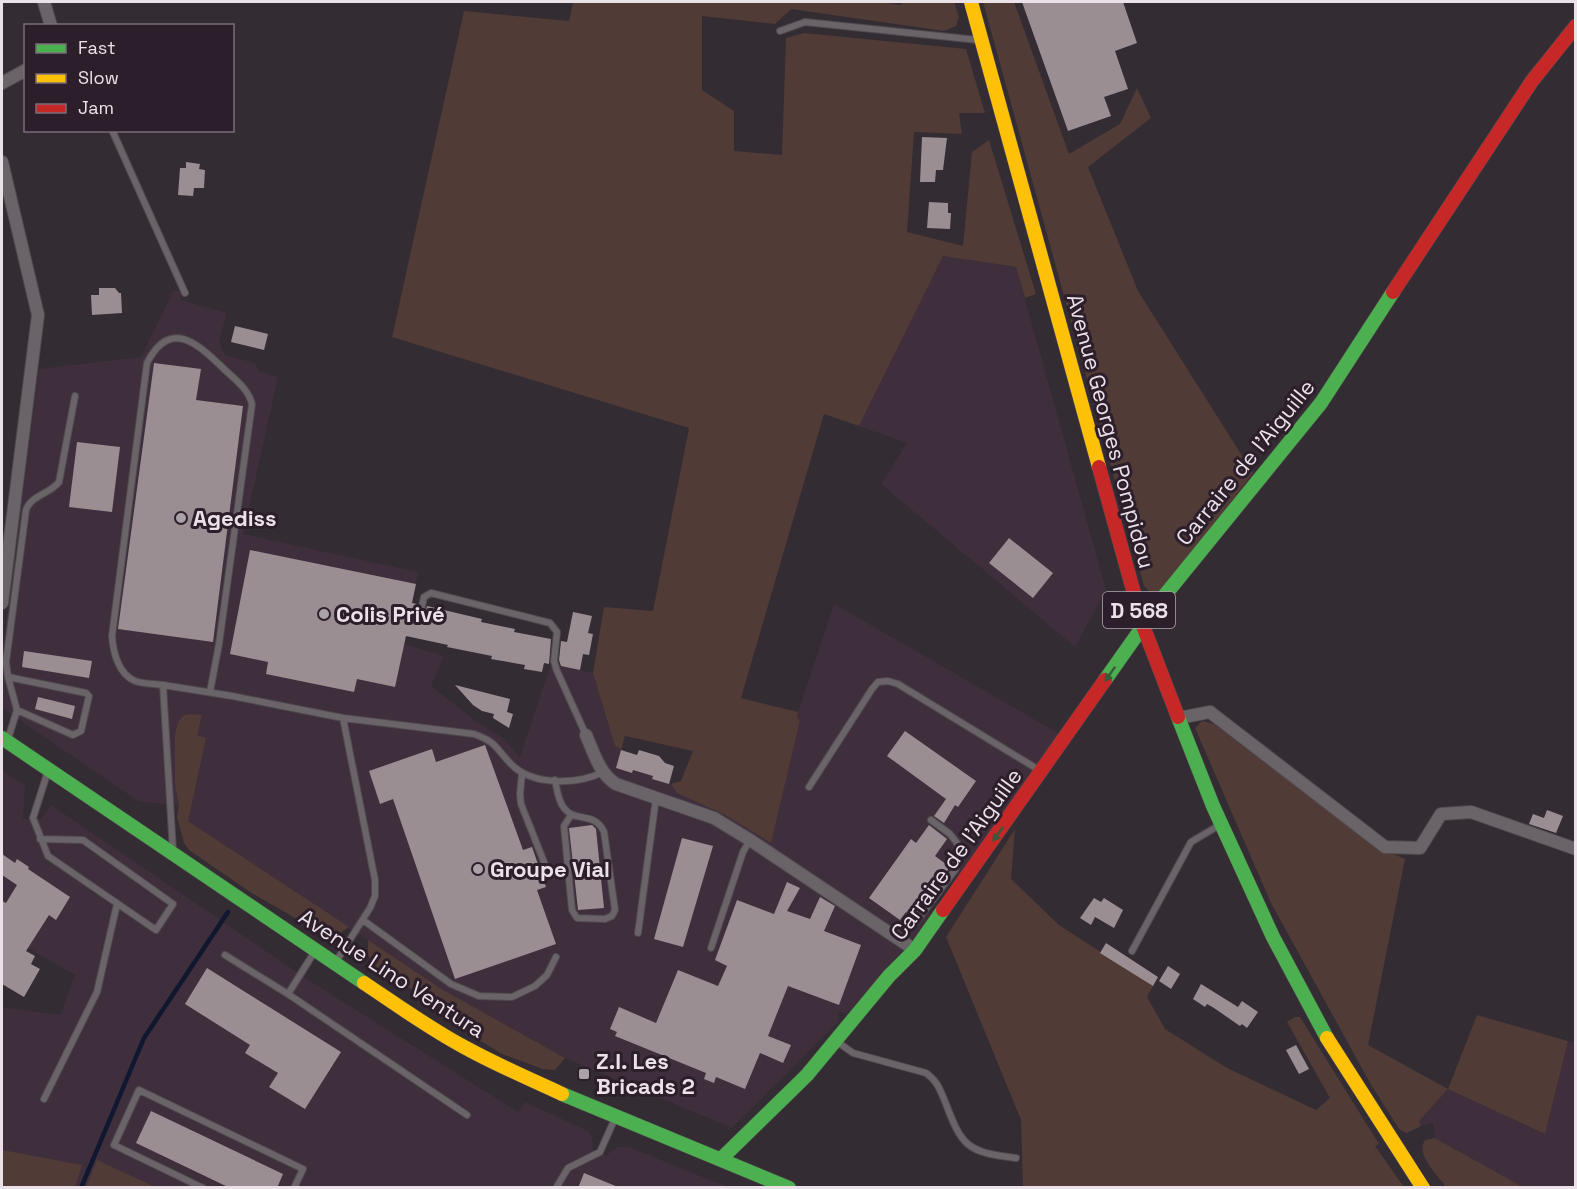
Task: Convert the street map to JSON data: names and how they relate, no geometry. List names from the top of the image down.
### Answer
{
  "streets": {
    "main road": [
      "Avenue Georges Pompidou",
      "Carraire de l'Aiguille",
      "D 568",
      "Avenue Lino Ventura"
    ]
  },
  "crossings": [
    ["Avenue Georges Pompidou", "Carraire de l'Aiguille"],
    ["Carraire de l'Aiguille", "Avenue Lino Ventura"]
  ],
  "places": {
    "other": ["Agediss", "Colis Privé", "Groupe Vial"],
    "transit": ["Z.I. Les Bricads 2"]
  },
  "legend": ["Fast", "Slow", "Jam"]
}
